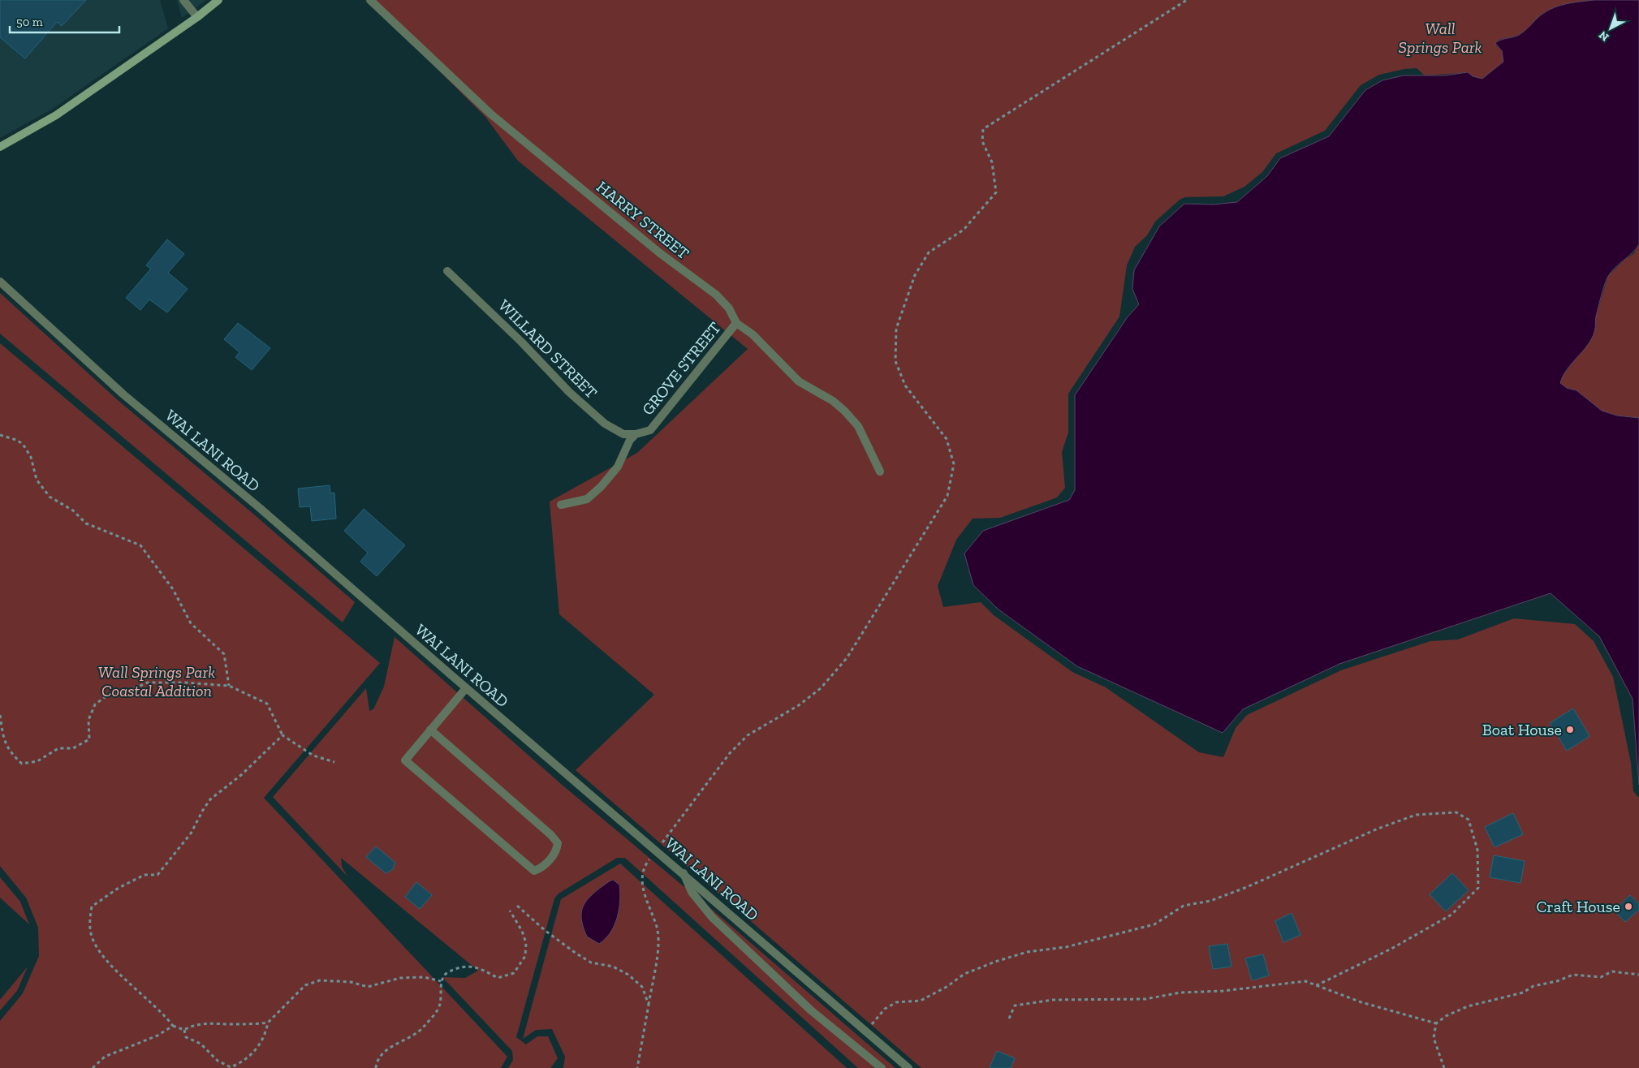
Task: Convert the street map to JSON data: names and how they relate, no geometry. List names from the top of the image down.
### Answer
{
  "streets": {
    "street": [
      "HARRY STREET",
      "WILLARD STREET",
      "GROVE STREET",
      "WAI LANI ROAD"
    ]
  },
  "crossings": [
    ["HARRY STREET", "GROVE STREET"],
    ["WILLARD STREET", "GROVE STREET"]
  ],
  "parks": ["Wall Springs Park", "Wall Springs Park Coastal Addition"],
  "places": ["Boat House", "Craft House"],
  "scale_bar": "50 m",
  "north": "bottom left"
}
